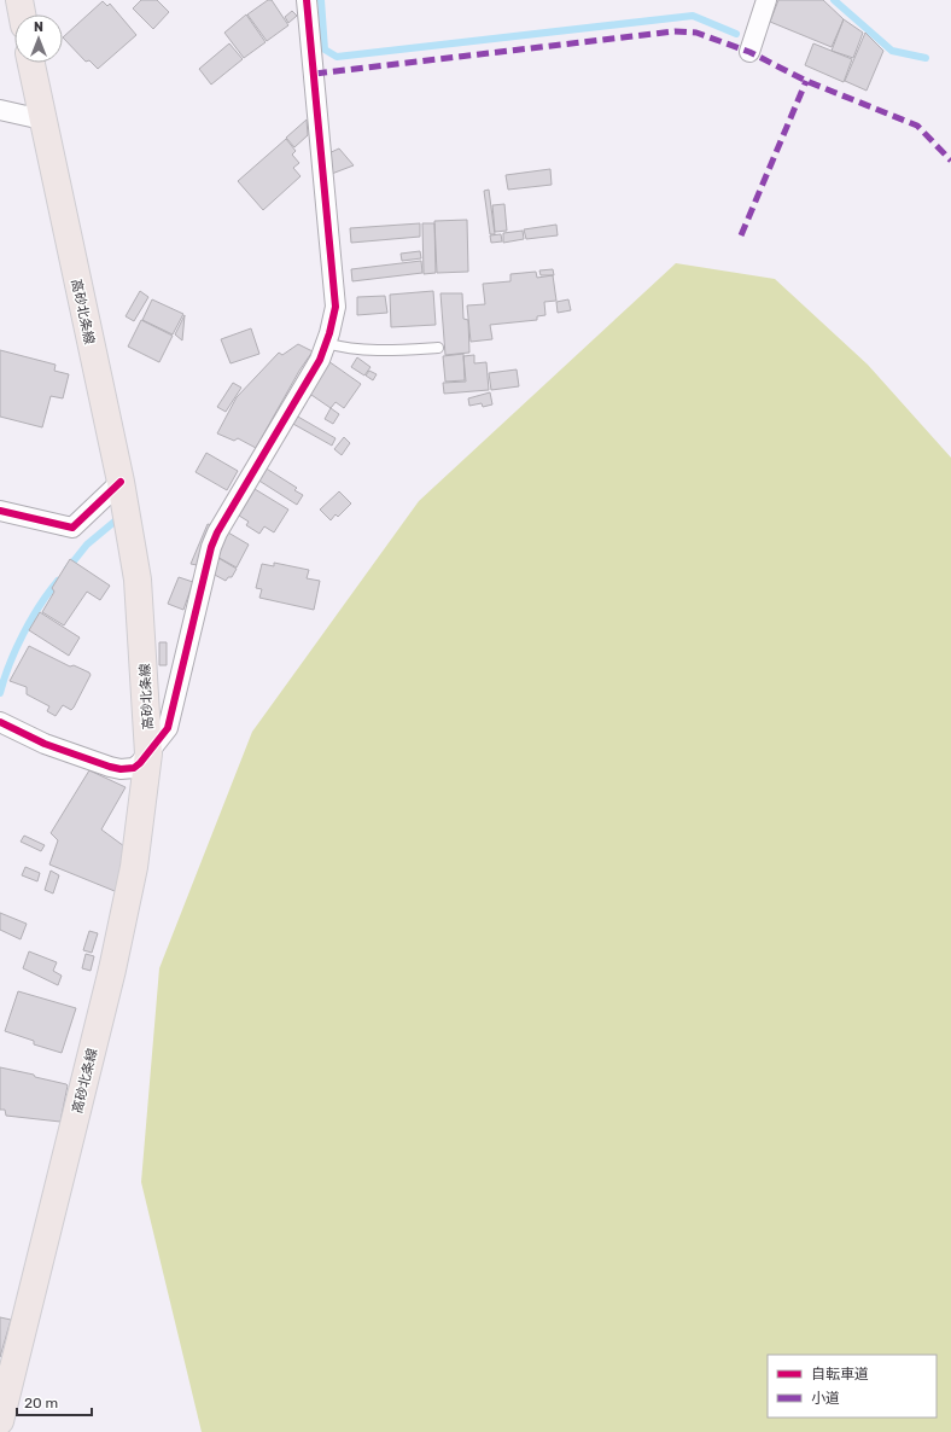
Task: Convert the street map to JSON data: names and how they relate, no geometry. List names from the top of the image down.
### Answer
{
  "streets": {
    "main road": ["高砂北条線"]
  },
  "legend": ["自転車道", "小道"],
  "scale_bar": "20 m",
  "north": "top"
}
